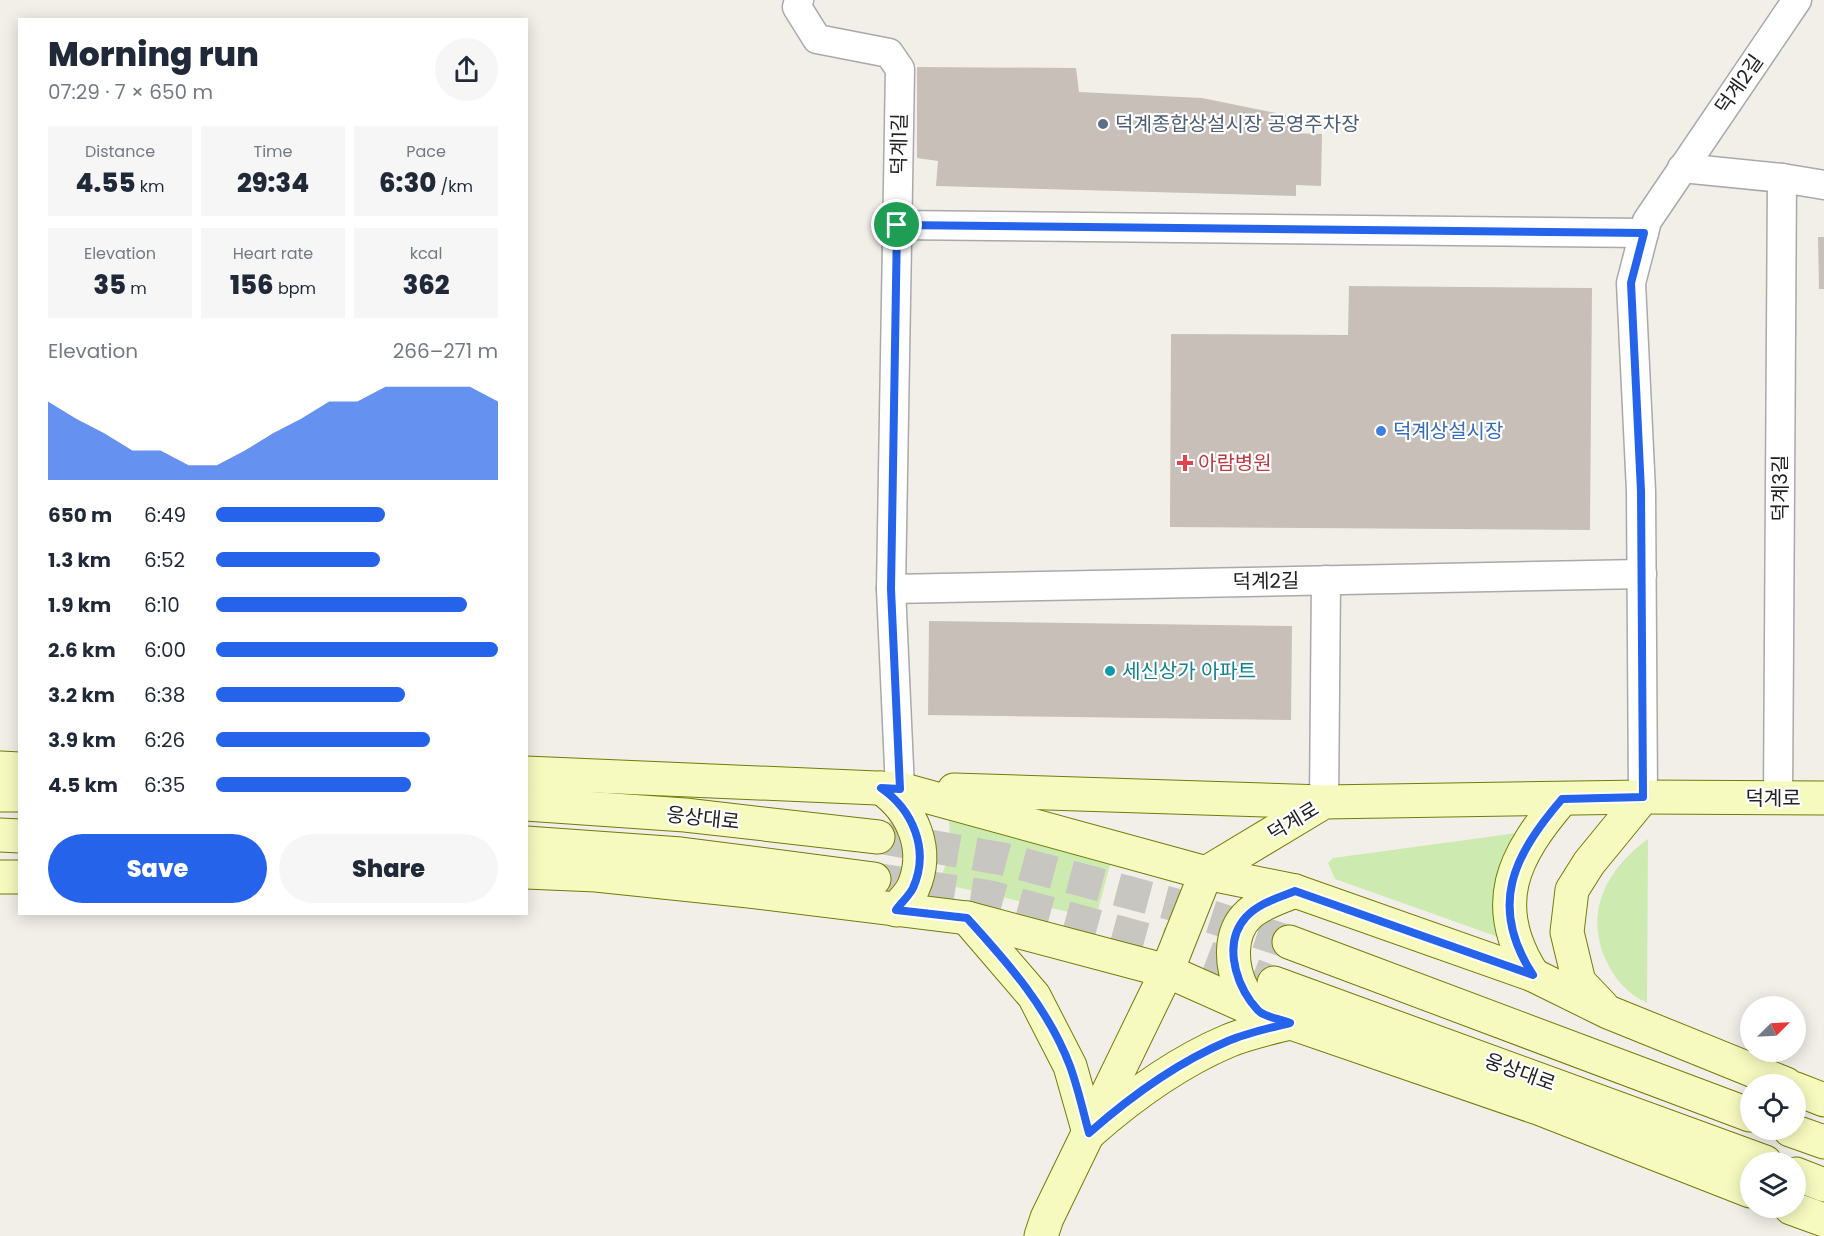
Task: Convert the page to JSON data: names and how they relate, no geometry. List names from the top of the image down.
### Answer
{
  "streets": {
    "main road": ["덕계로", "웅상대로"],
    "street": ["덕계2길", "덕계1길", "덕계3길"]
  },
  "crossings": [
    ["덕계2길", "덕계1길"],
    ["덕계2길", "덕계로"],
    ["덕계3길", "덕계로"]
  ],
  "places": {
    "other": ["덕계종합상설시장 공영주차장", "덕계상설시장", "세신상가 아파트"],
    "health": ["아람병원"]
  },
  "north": "top right",
  "page": {
    "heading": ["Morning run", "07:29 · 7 × 650 m"],
    "stats": [
      ["Distance", "4.55 km"],
      ["Time", "29:34"],
      ["Pace", "6:30 /km"],
      ["Elevation", "35 m"],
      ["Heart rate", "156 bpm"],
      ["kcal", "362"]
    ],
    "chart": ["Elevation", "266–271 m"],
    "list": [
      {
        "name": "650 m",
        "note": "6:49"
      },
      {
        "name": "1.3 km",
        "note": "6:52"
      },
      {
        "name": "1.9 km",
        "note": "6:10"
      },
      {
        "name": "2.6 km",
        "note": "6:00"
      },
      {
        "name": "3.2 km",
        "note": "6:38"
      },
      {
        "name": "3.9 km",
        "note": "6:26"
      },
      {
        "name": "4.5 km",
        "note": "6:35"
      }
    ],
    "buttons": ["Save", "Share"]
  }
}
